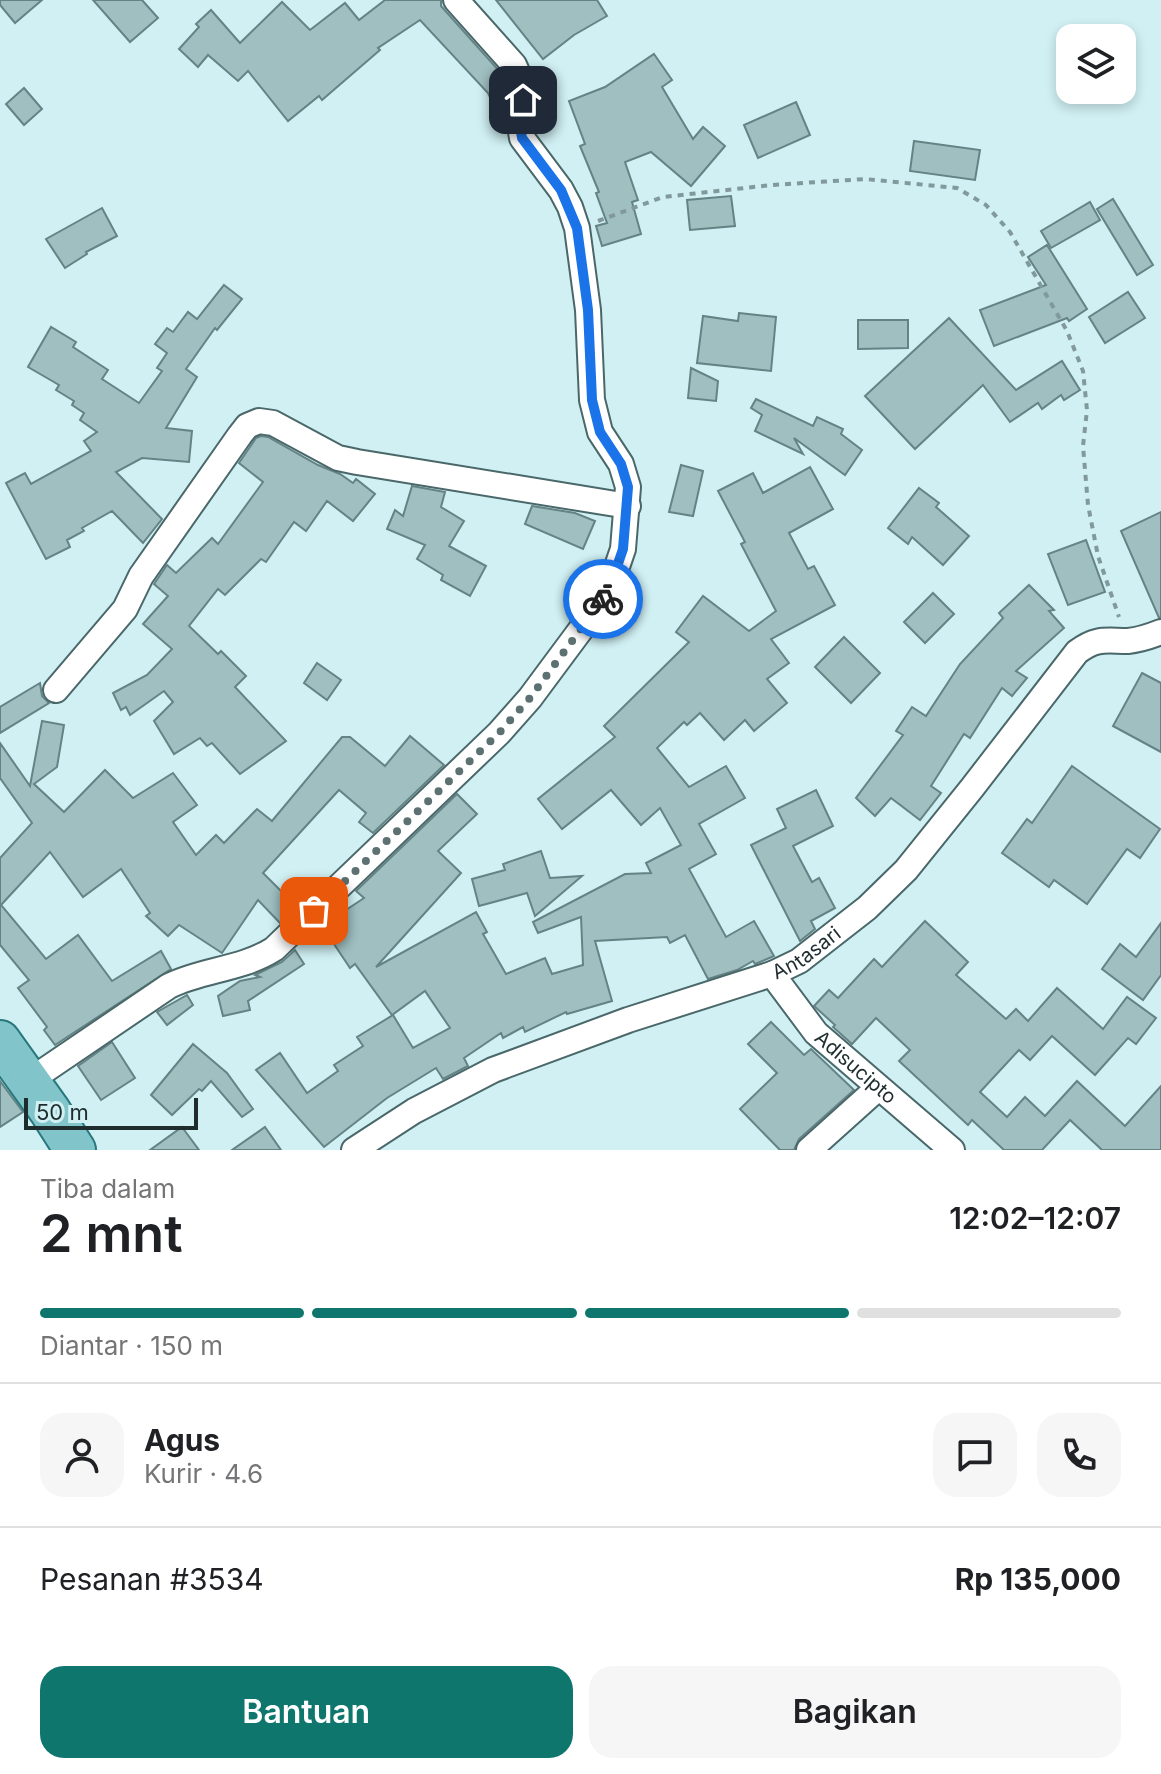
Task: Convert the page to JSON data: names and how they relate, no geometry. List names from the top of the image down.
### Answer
{
  "streets": {
    "street": ["Antasari", "Adisucipto"]
  },
  "crossings": [
    ["Antasari", "Adisucipto"]
  ],
  "scale_bar": "50 m",
  "page": {
    "scale": "50 m",
    "heading": ["2 mnt", "Tiba dalam", "12:02–12:07"],
    "panel": [
      "Agus",
      "Kurir · 4.6",
      "Pesanan #3534",
      "Rp 135,000"
    ],
    "bar": "Diantar · 150 m",
    "buttons": ["Bantuan", "Bagikan"]
  }
}
